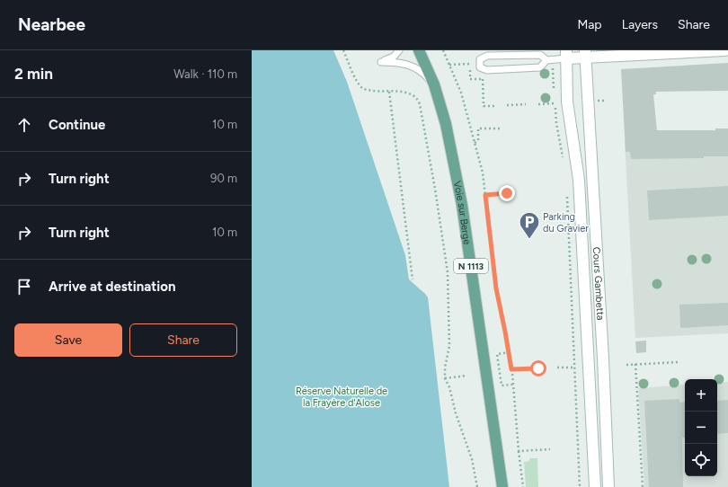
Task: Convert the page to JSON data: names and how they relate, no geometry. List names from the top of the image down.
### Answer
{
  "streets": {
    "main road": ["Voie sur Berge", "N 1113", "Cours Gambetta"]
  },
  "parks": ["Réserve Naturelle de la Frayère d'Alose"],
  "places": {
    "parking": ["Parking du Gravier"]
  },
  "page": {
    "header": "Nearbee",
    "nav": ["Map", "Layers", "Share"],
    "heading": ["2 min", "Walk · 110 m"],
    "list": [
      ["Continue", "10 m"],
      ["Turn right", "90 m"],
      ["Turn right", "10 m"],
      "Arrive at destination"
    ],
    "buttons": ["Save", "Share"],
    "map_buttons": ["+", "−"]
  }
}
